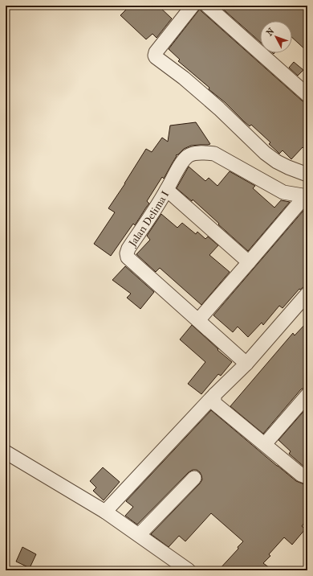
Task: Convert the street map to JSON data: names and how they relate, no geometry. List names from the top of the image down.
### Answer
{
  "streets": {
    "street": ["Jalan Delima I"]
  },
  "north": "top left"
}
